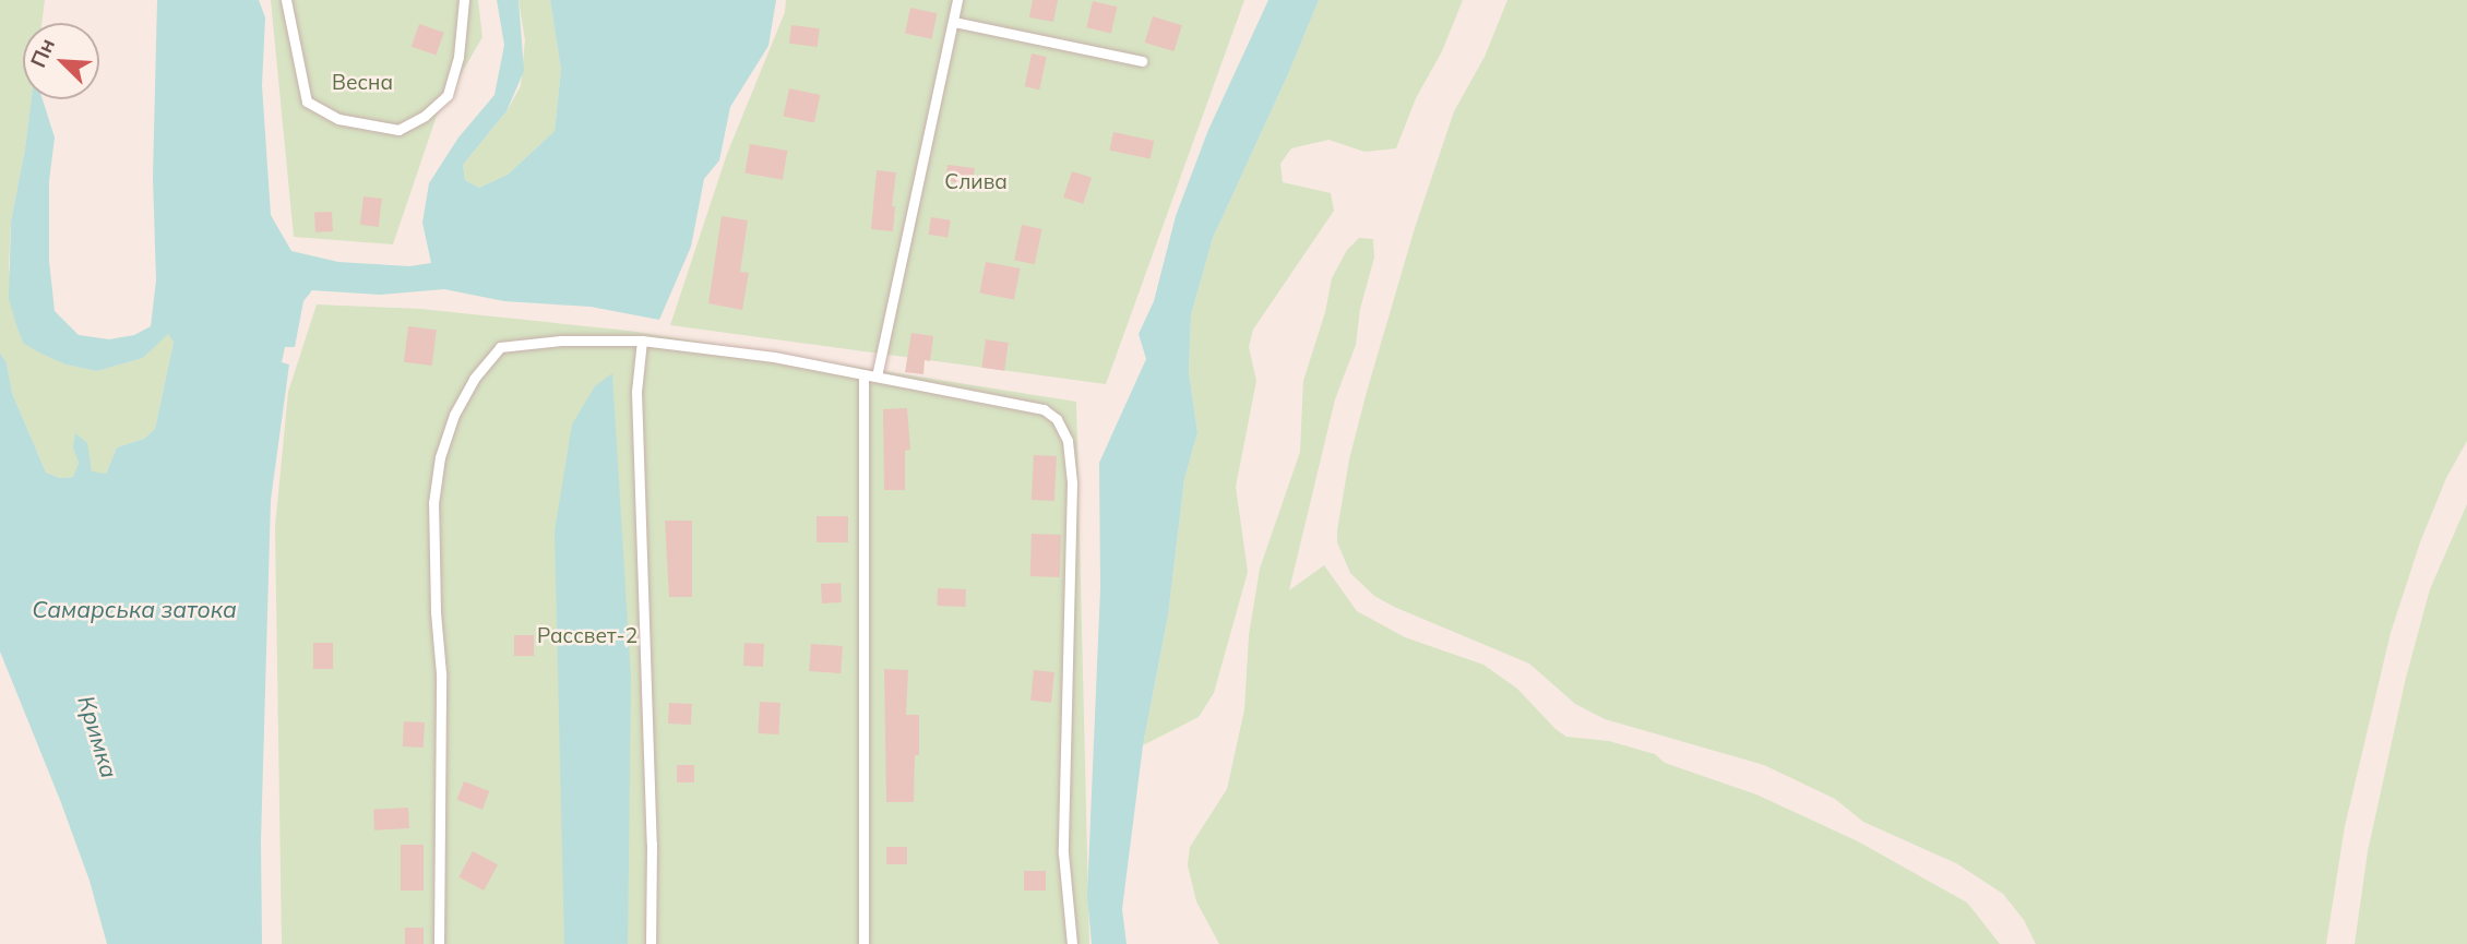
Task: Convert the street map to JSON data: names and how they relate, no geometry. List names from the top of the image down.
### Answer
{
  "water": ["Самарська затока", "Кримка"],
  "parks": ["Весна", "Слива", "Рассвет-2"],
  "north": "top left"
}
